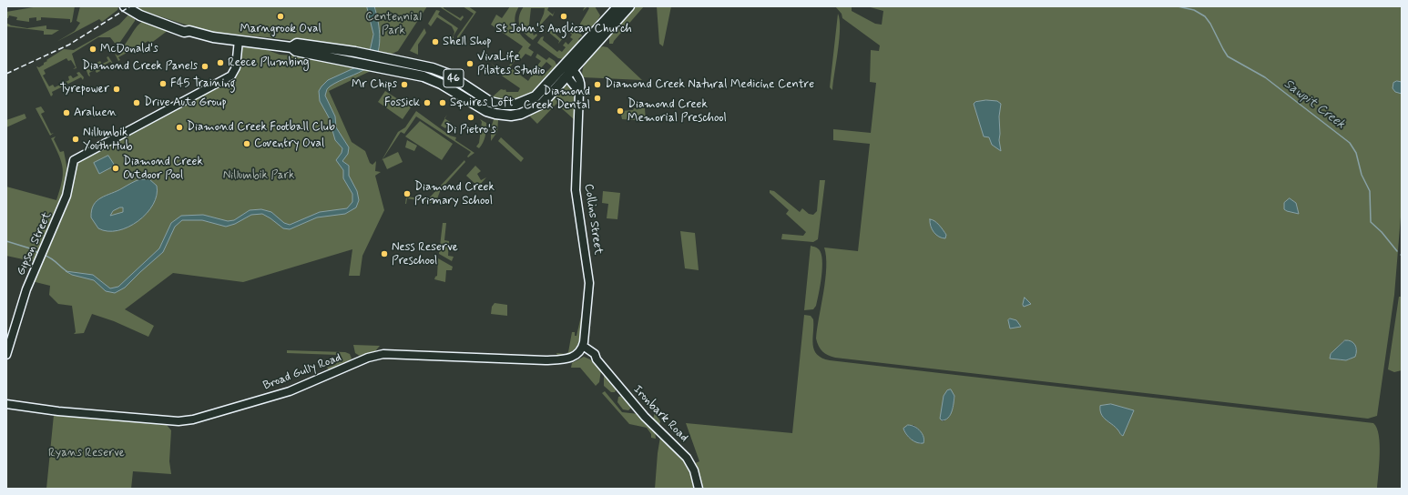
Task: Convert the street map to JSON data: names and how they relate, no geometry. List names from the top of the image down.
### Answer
{
  "streets": {
    "main road": ["46"],
    "street": [
      "Collins Street",
      "Gipson Street",
      "Broad Gully Road",
      "Ironbark Road"
    ]
  },
  "crossings": [
    ["46", "Gipson Street"],
    ["Collins Street", "Broad Gully Road"],
    ["Collins Street", "Ironbark Road"],
    ["Broad Gully Road", "Ironbark Road"]
  ],
  "water": ["Sawpit Creek"],
  "parks": ["Centennial Park", "Nillumbik Park", "Ryans Reserve"],
  "places": [
    "Marngrook Oval",
    "St John's Anglican Church",
    "Shell Shop",
    "McDonald's",
    "Reece Plumbing",
    "VivaLife Pilates Studio",
    "Diamond Creek Panels",
    "F45 Training",
    "Mr Chips",
    "Diamond Creek Natural Medicine Centre",
    "Tyrepower",
    "Diamond Creek Dental",
    "Drive Auto Group",
    "Fossick",
    "Squires Loft",
    "Diamond Creek Memorial Preschool",
    "Araluen",
    "Di Pietro's",
    "Diamond Creek Football Club",
    "Nillumbik Youth Hub",
    "Coventry Oval",
    "Diamond Creek Outdoor Pool",
    "Diamond Creek Primary School",
    "Ness Reserve Preschool"
  ]
}
